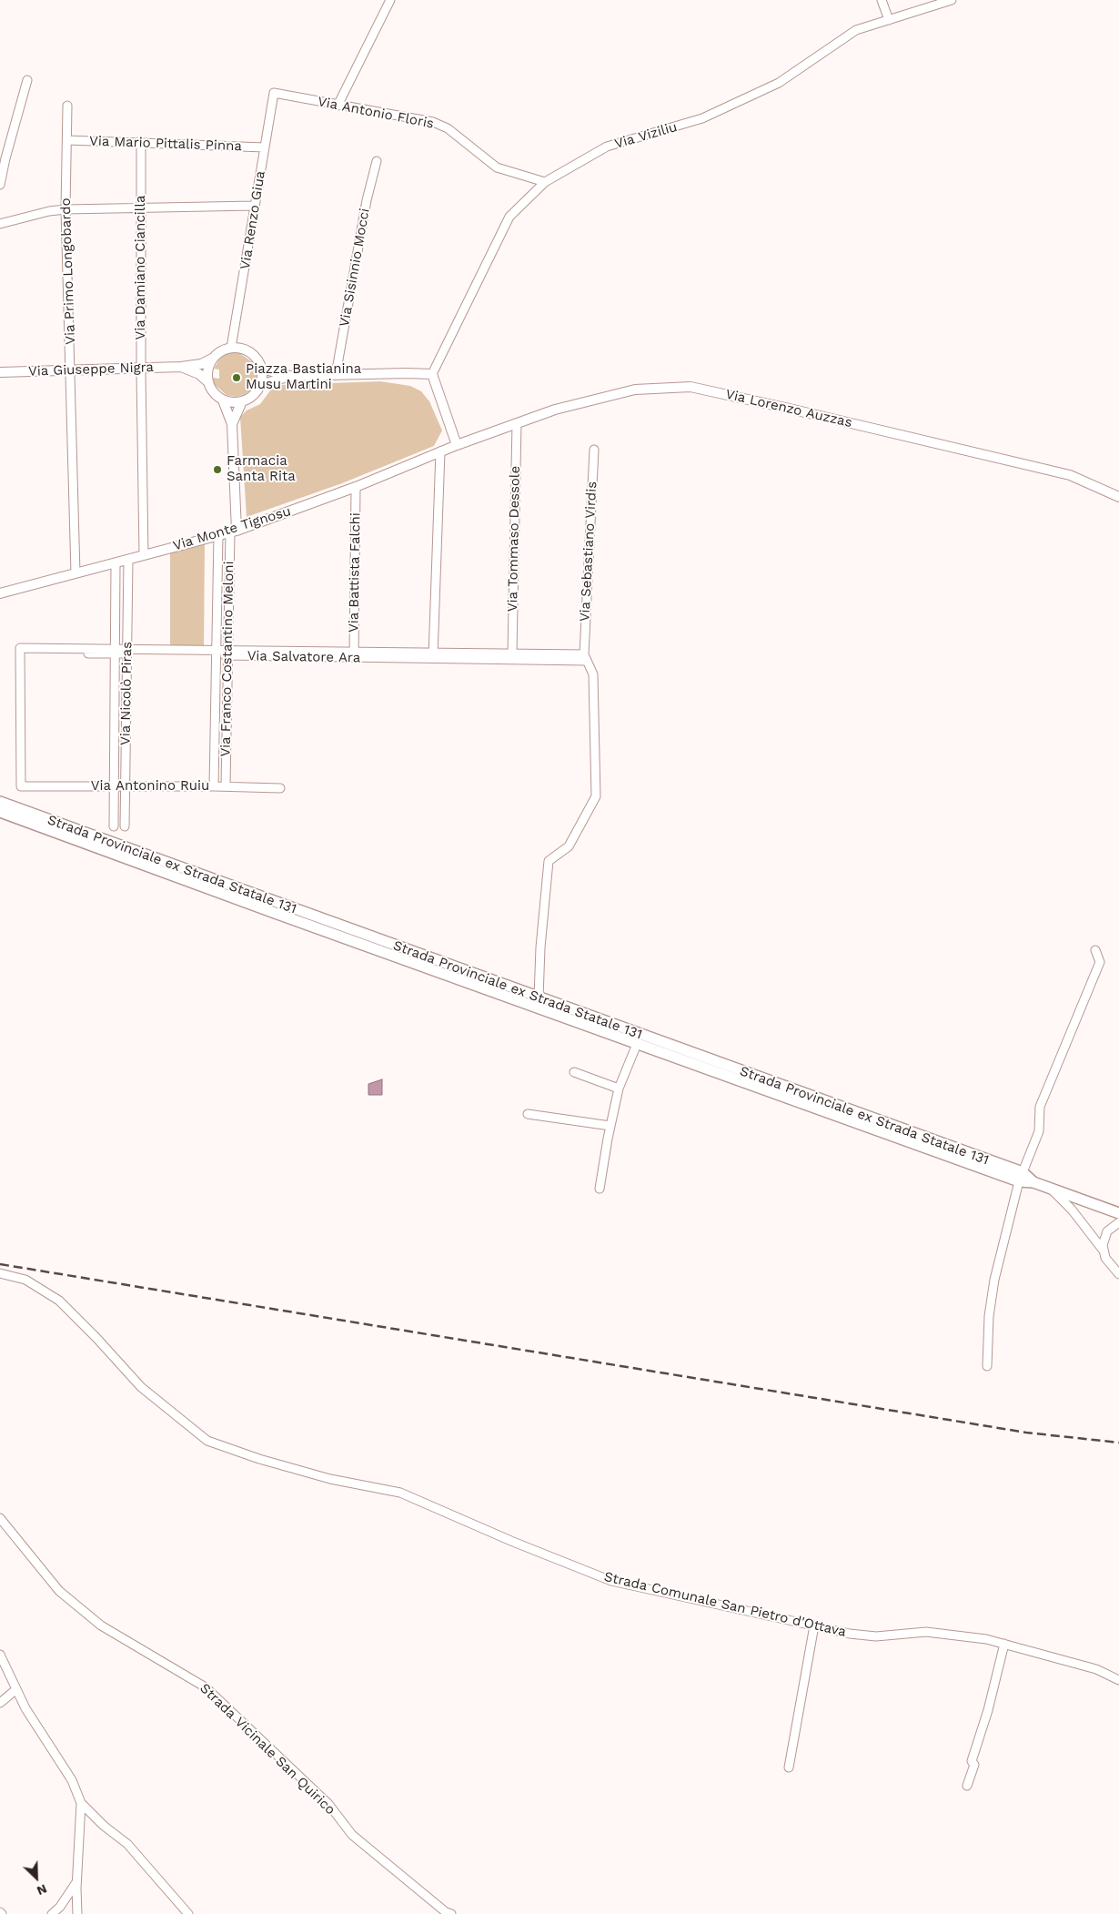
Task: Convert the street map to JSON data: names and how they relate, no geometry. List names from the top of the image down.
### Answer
{
  "streets": {
    "main road": ["Strada Provinciale ex Strada Statale 131"],
    "street": [
      "Via Antonio Floris",
      "Via Viziliu",
      "Via Mario Pittalis Pinna",
      "Via Renzo Giua",
      "Via Damiano Ciancilla",
      "Via Sisinnio Mocci",
      "Via Primo Longobardo",
      "Via Giuseppe Nigra",
      "Via Lorenzo Auzzas",
      "Via Monte Tignosu",
      "Via Tommaso Dessole",
      "Via Sebastiano Virdis",
      "Via Battista Falchi",
      "Via Salvatore Ara",
      "Via Franco Costantino Meloni",
      "Via Nicolò Piras",
      "Via Antonino Ruiu",
      "Strada Comunale San Pietro d'Ottava",
      "Strada Vicinale San Quirico"
    ]
  },
  "crossings": [
    ["Via Antonio Floris", "Via Viziliu"],
    ["Via Antonio Floris", "Via Renzo Giua"],
    ["Via Mario Pittalis Pinna", "Via Renzo Giua"],
    ["Via Mario Pittalis Pinna", "Via Damiano Ciancilla"],
    ["Via Mario Pittalis Pinna", "Via Primo Longobardo"],
    ["Via Renzo Giua", "Via Giuseppe Nigra"],
    ["Via Damiano Ciancilla", "Via Giuseppe Nigra"],
    ["Via Damiano Ciancilla", "Via Monte Tignosu"],
    ["Via Primo Longobardo", "Via Giuseppe Nigra"],
    ["Via Primo Longobardo", "Via Monte Tignosu"],
    ["Via Lorenzo Auzzas", "Via Monte Tignosu"],
    ["Via Lorenzo Auzzas", "Via Tommaso Dessole"],
    ["Via Monte Tignosu", "Via Battista Falchi"],
    ["Via Monte Tignosu", "Via Franco Costantino Meloni"],
    ["Via Monte Tignosu", "Via Nicolò Piras"],
    ["Via Tommaso Dessole", "Via Salvatore Ara"],
    ["Via Sebastiano Virdis", "Via Salvatore Ara"],
    ["Via Sebastiano Virdis", "Strada Provinciale ex Strada Statale 131"],
    ["Via Battista Falchi", "Via Salvatore Ara"],
    ["Via Salvatore Ara", "Via Franco Costantino Meloni"],
    ["Via Salvatore Ara", "Via Nicolò Piras"],
    ["Via Salvatore Ara", "Via Antonino Ruiu"],
    ["Via Franco Costantino Meloni", "Via Antonino Ruiu"],
    ["Via Nicolò Piras", "Via Antonino Ruiu"]
  ],
  "places": ["Piazza Bastianina Musu Martini", "Farmacia Santa Rita"],
  "north": "bottom right"
}
